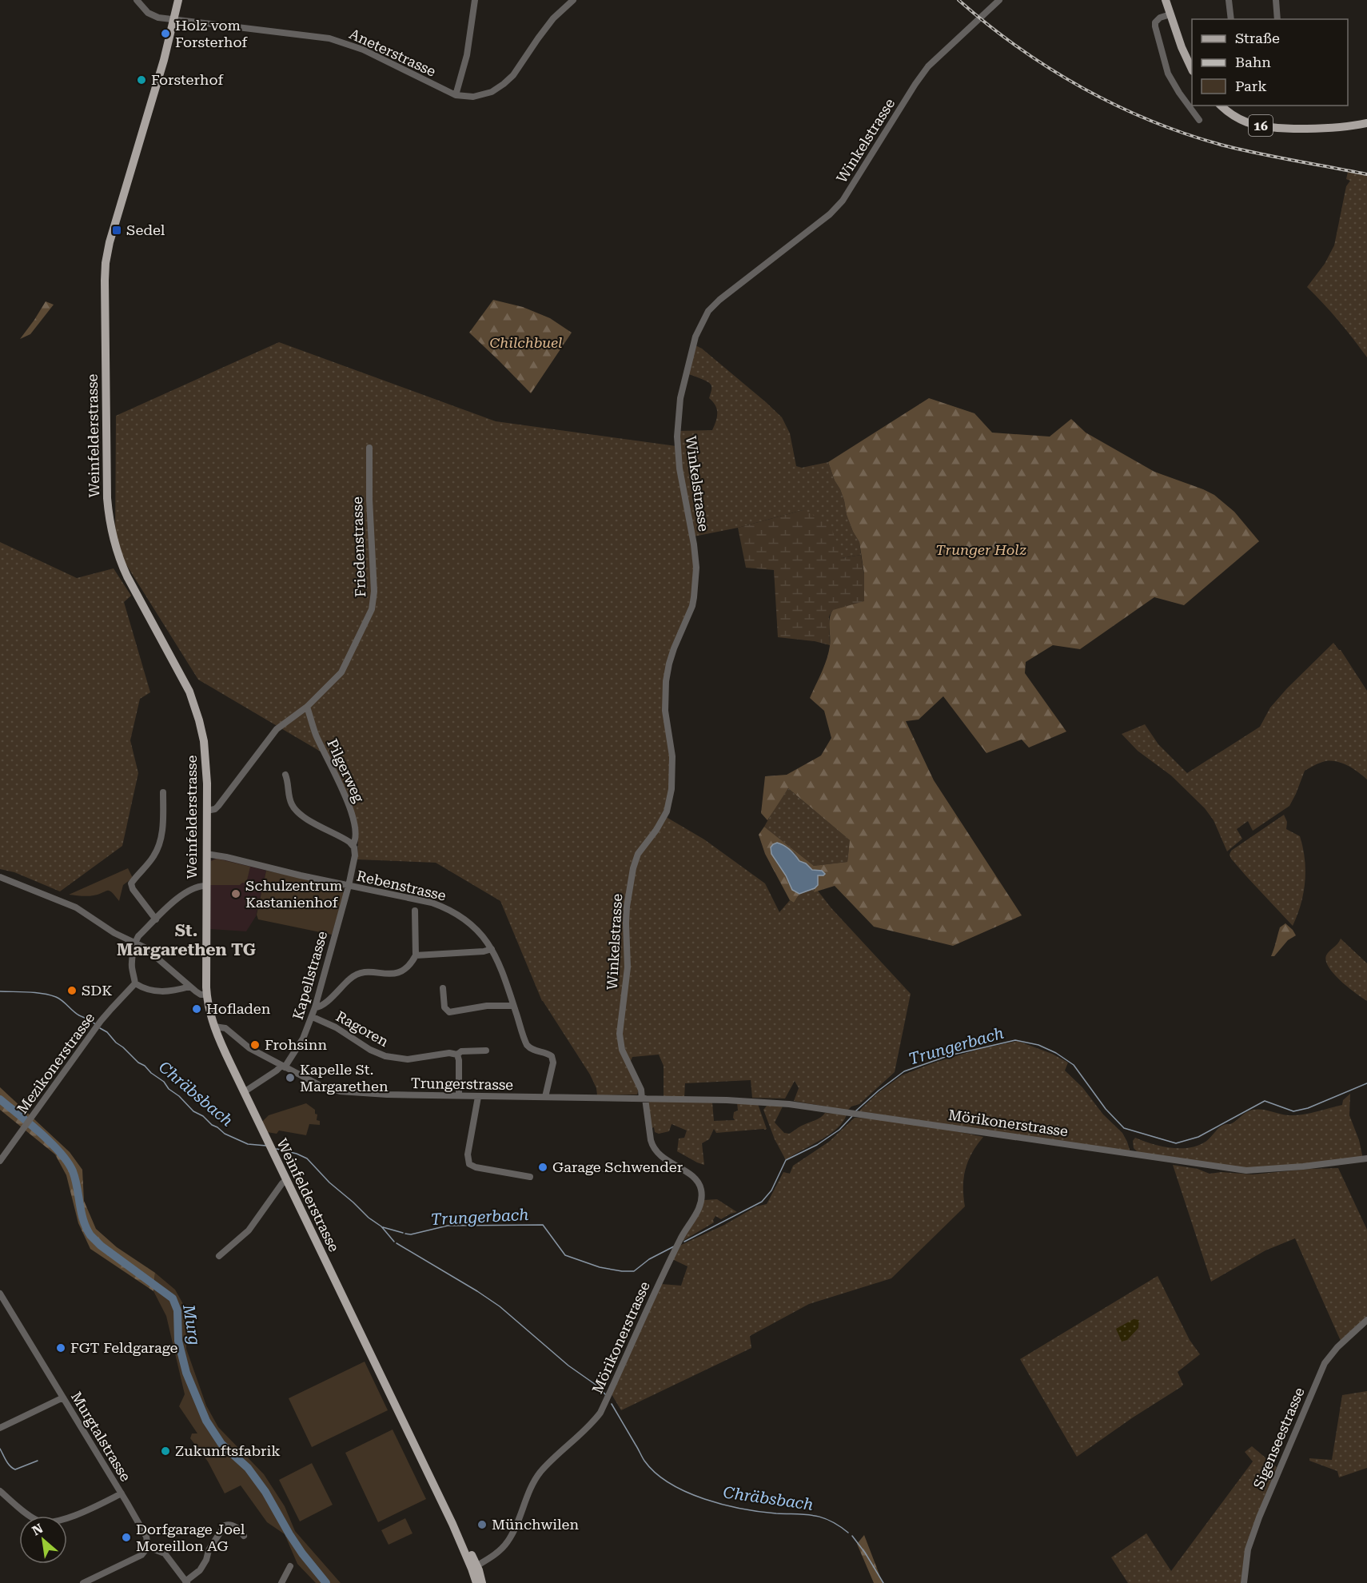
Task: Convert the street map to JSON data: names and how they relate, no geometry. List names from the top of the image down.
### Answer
{
  "streets": {
    "main road": ["16", "Weinfelderstrasse"],
    "street": [
      "Aneterstrasse",
      "Winkelstrasse",
      "Friedenstrasse",
      "Pilgerweg",
      "Rebenstrasse",
      "Kapellstrasse",
      "Ragoren",
      "Mezikonerstrasse",
      "Trungerstrasse",
      "Mörikonerstrasse",
      "Murgtalstrasse",
      "Sigenseestrasse"
    ]
  },
  "crossings": [
    ["Aneterstrasse", "Weinfelderstrasse"],
    ["Winkelstrasse", "Mörikonerstrasse"],
    ["Weinfelderstrasse", "Friedenstrasse"],
    ["Weinfelderstrasse", "Rebenstrasse"],
    ["Weinfelderstrasse", "Kapellstrasse"],
    ["Weinfelderstrasse", "Trungerstrasse"],
    ["Weinfelderstrasse", "Mörikonerstrasse"],
    ["Friedenstrasse", "Pilgerweg"],
    ["Pilgerweg", "Rebenstrasse"],
    ["Pilgerweg", "Kapellstrasse"],
    ["Rebenstrasse", "Kapellstrasse"],
    ["Rebenstrasse", "Trungerstrasse"],
    ["Kapellstrasse", "Ragoren"],
    ["Kapellstrasse", "Trungerstrasse"],
    ["Trungerstrasse", "Mörikonerstrasse"]
  ],
  "districts": ["St. Margarethen TG"],
  "water": ["Trungerbach", "Chräbsbach", "Murg"],
  "parks": ["Chilchbuel", "Trunger Holz"],
  "places": {
    "other": [
      "Holz vom Forsterhof",
      "Forsterhof",
      "Schulzentrum Kastanienhof",
      "SDK",
      "Hofladen",
      "Frohsinn",
      "Kapelle St. Margarethen",
      "Garage Schwender",
      "FGT Feldgarage",
      "Zukunftsfabrik",
      "Münchwilen",
      "Dorfgarage Joel Moreillon AG"
    ],
    "transit": ["Sedel"]
  },
  "legend": ["Straße", "Bahn", "Park"],
  "north": "top left"
}
